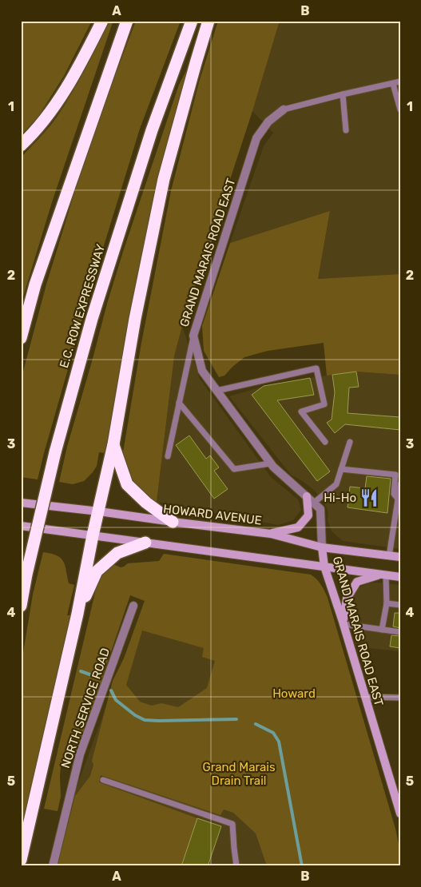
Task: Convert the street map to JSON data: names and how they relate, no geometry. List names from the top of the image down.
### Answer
{
  "streets": {
    "highway": ["E.C. ROW EXPRESSWAY"],
    "main road": ["GRAND MARAIS ROAD EAST", "HOWARD AVENUE"],
    "street": ["NORTH SERVICE ROAD"]
  },
  "crossings": [
    ["GRAND MARAIS ROAD EAST", "HOWARD AVENUE"]
  ],
  "parks": ["Howard", "Grand Marais Drain Trail"],
  "places": {
    "restaurant": ["Hi-Ho"]
  },
  "grid": {
    "columns": ["A", "B"],
    "rows": [
      "1",
      "2",
      "3",
      "4",
      "5"
    ]
  }
}
